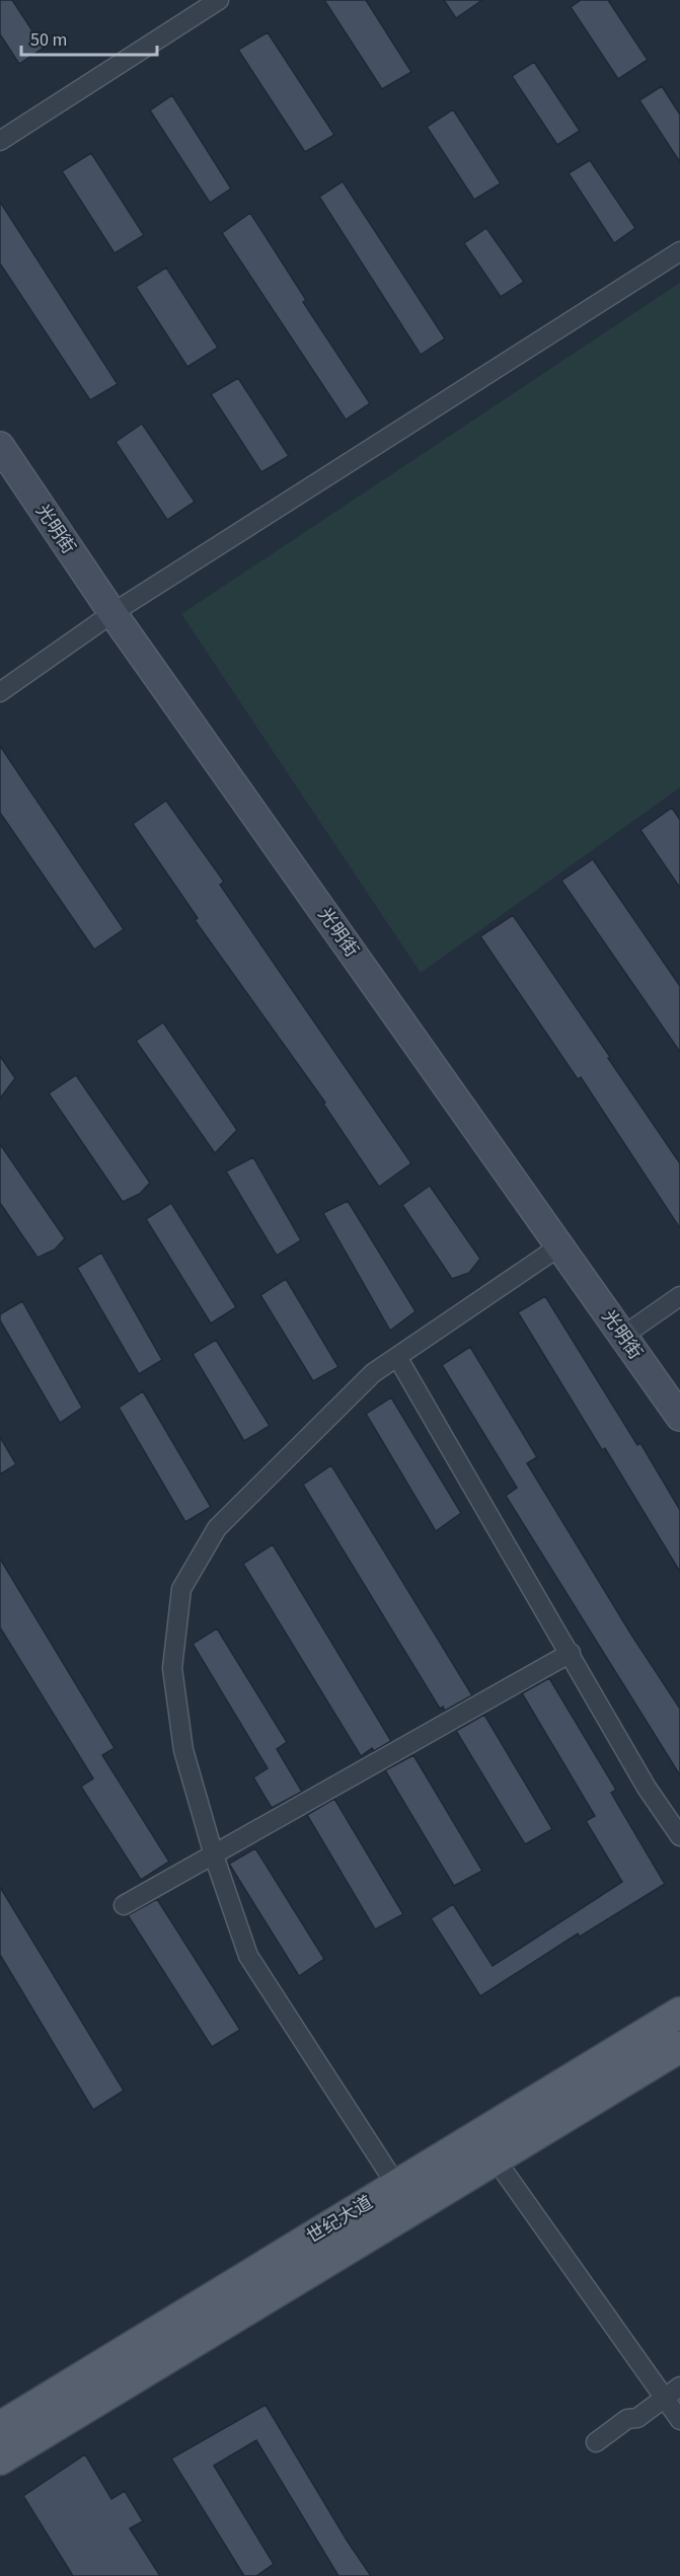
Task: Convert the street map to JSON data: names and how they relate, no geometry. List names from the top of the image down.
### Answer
{
  "streets": {
    "main road": ["世纪大道"],
    "street": ["光明街"]
  },
  "scale_bar": "50 m"
}
